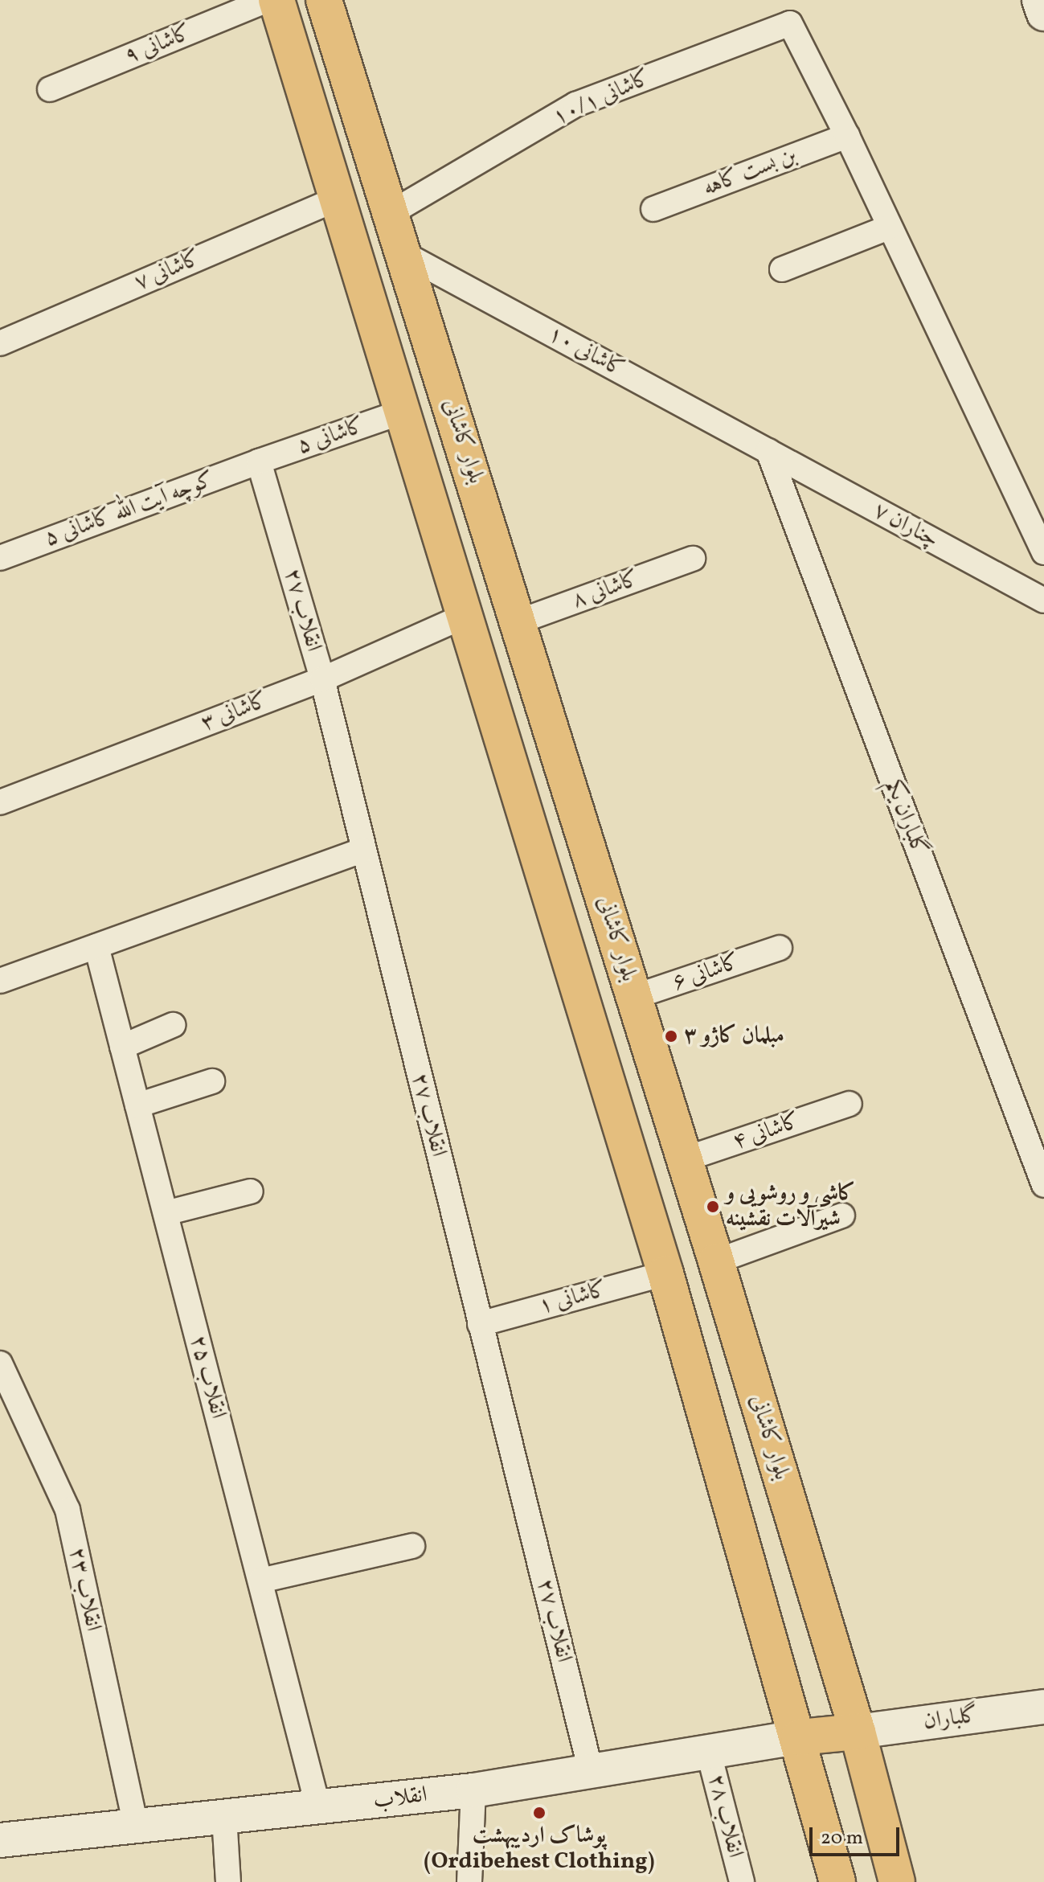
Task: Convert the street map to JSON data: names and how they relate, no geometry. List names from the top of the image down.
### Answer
{
  "streets": {
    "main road": ["بلوار کاشانی"],
    "street": [
      "۹ کاشانی",
      "۱۰/۱ کاشانی",
      "بن بست کاهه",
      "۷ کاشانی",
      "۱۰ کاشانی",
      "۵ کاشانی",
      "کوچه آیت الله کاشانی ۵",
      "چناران ۷",
      "۸ کاشانی",
      "انقلاب ۲۷",
      "۳ کاشانی",
      "گلباران یکم",
      "۶ کاشانی",
      "۴ کاشانی",
      "۱ کاشانی",
      "انقلاب ۲۵",
      "انقلاب ۲۳",
      "گلباران",
      "انقلاب",
      "۲۸ انقلاب"
    ]
  },
  "crossings": [
    ["۱۰/۱ کاشانی", "بن بست کاهه"],
    ["۱۰/۱ کاشانی", "بلوار کاشانی"],
    ["۱۰ کاشانی", "بلوار کاشانی"],
    ["۱۰ کاشانی", "چناران ۷"],
    ["۱۰ کاشانی", "گلباران یکم"],
    ["۵ کاشانی", "کوچه آیت الله کاشانی ۵"],
    ["۵ کاشانی", "انقلاب ۲۷"],
    ["بلوار کاشانی", "۸ کاشانی"],
    ["بلوار کاشانی", "۶ کاشانی"],
    ["بلوار کاشانی", "۴ کاشانی"],
    ["بلوار کاشانی", "گلباران"],
    ["کوچه آیت الله کاشانی ۵", "انقلاب ۲۷"],
    ["چناران ۷", "گلباران یکم"],
    ["انقلاب ۲۷", "۳ کاشانی"],
    ["انقلاب ۲۷", "۱ کاشانی"],
    ["انقلاب ۲۷", "انقلاب"],
    ["انقلاب ۲۵", "انقلاب"],
    ["انقلاب ۲۳", "انقلاب"],
    ["انقلاب", "۲۸ انقلاب"]
  ],
  "places": ["مبلمان کاژو ۳", "کاشی و روشویی و شیرآلات نقشینه", "پوشاک اردیبهشت (Ordibehest Clothing)"],
  "scale_bar": "20 m"
}
